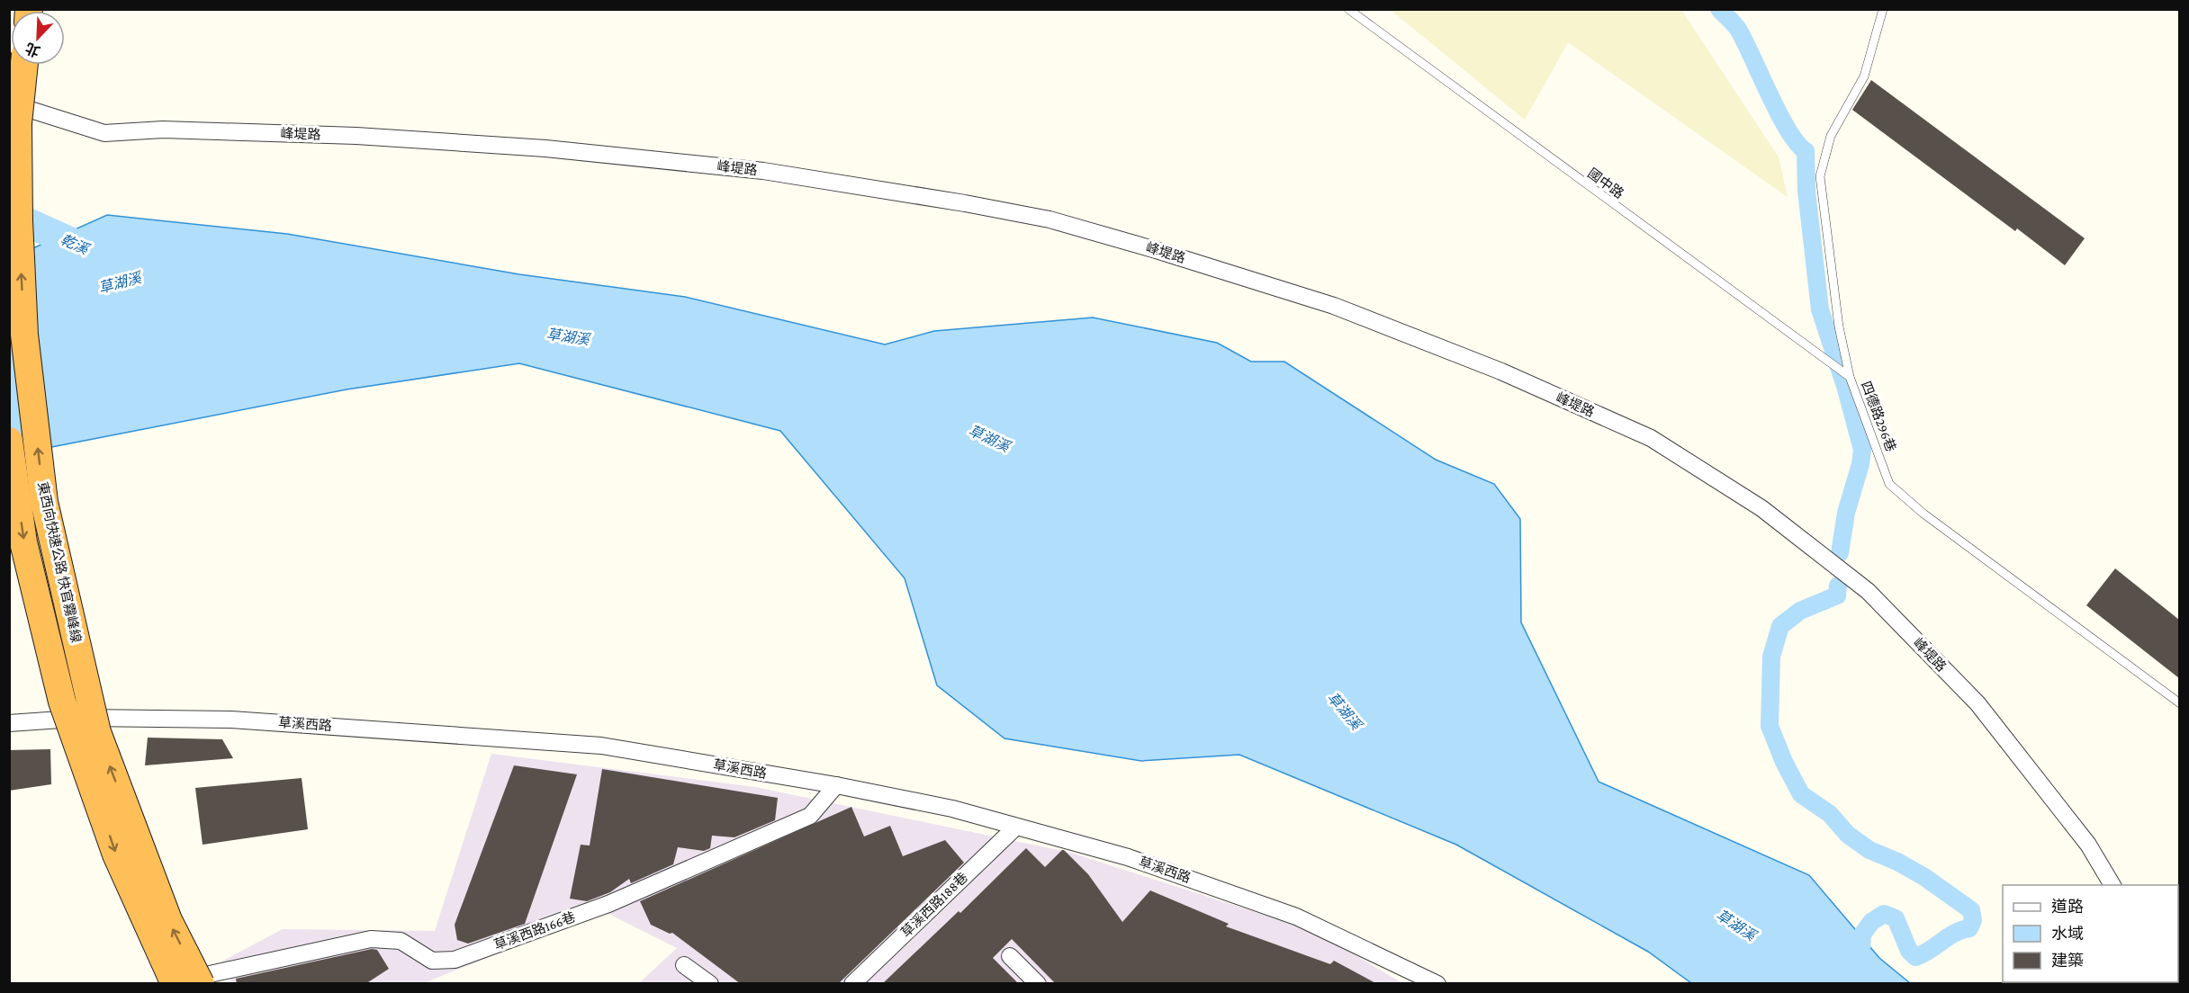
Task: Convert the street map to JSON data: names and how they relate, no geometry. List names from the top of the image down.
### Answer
{
  "streets": {
    "highway": ["東西向快速公路 快官霧峰線"],
    "street": [
      "峰堤路",
      "草溪西路",
      "草溪西路188巷",
      "草溪西路166巷"
    ],
    "lane": ["國中路", "四德路296巷"]
  },
  "crossings": [
    ["國中路", "四德路296巷"],
    ["東西向快速公路 快官霧峰線", "草溪西路166巷"],
    ["草溪西路", "草溪西路188巷"],
    ["草溪西路", "草溪西路166巷"]
  ],
  "water": ["乾溪", "草湖溪"],
  "legend": ["道路", "水域", "建築"],
  "north": "bottom left"
}
